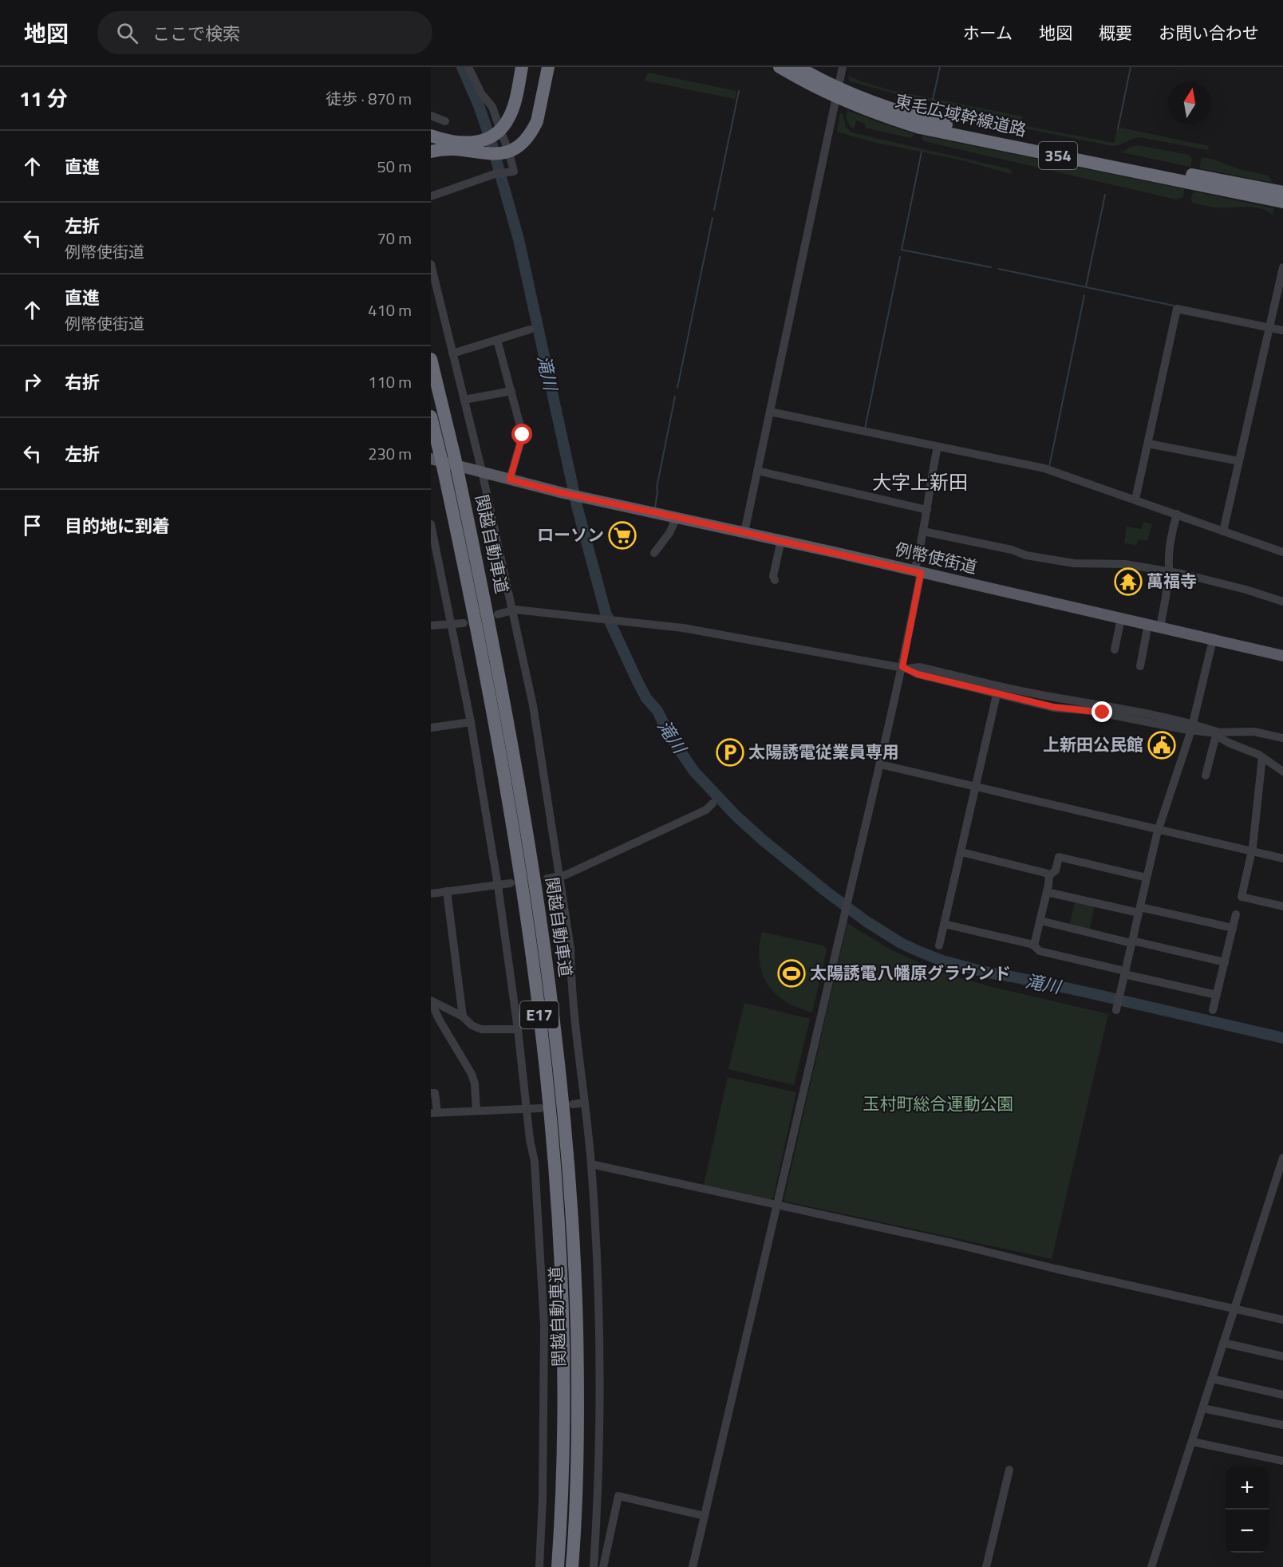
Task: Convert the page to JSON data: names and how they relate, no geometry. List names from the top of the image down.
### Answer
{
  "streets": {
    "highway": [
      "東毛広域幹線道路",
      "354",
      "関越自動車道",
      "E17"
    ],
    "main road": ["例幣使街道"]
  },
  "districts": ["大字上新田"],
  "water": ["滝川"],
  "parks": ["玉村町総合運動公園"],
  "places": {
    "supermarket": ["ローソン"],
    "temple": ["萬福寺"],
    "public building": ["上新田公民館"],
    "parking": ["太陽誘電従業員専用"],
    "sports": ["太陽誘電八幡原グラウンド"]
  },
  "north": "top",
  "page": {
    "header": "地図",
    "search": "ここで検索",
    "nav": [
      "ホーム",
      "地図",
      "概要",
      "お問い合わせ"
    ],
    "heading": ["11 分", "徒歩 · 870 m"],
    "list": [
      ["直進", "50 m"],
      ["左折", "例幣使街道", "70 m"],
      ["直進", "例幣使街道", "410 m"],
      ["右折", "110 m"],
      ["左折", "230 m"],
      "目的地に到着"
    ],
    "map_buttons": ["+", "−"]
  }
}
